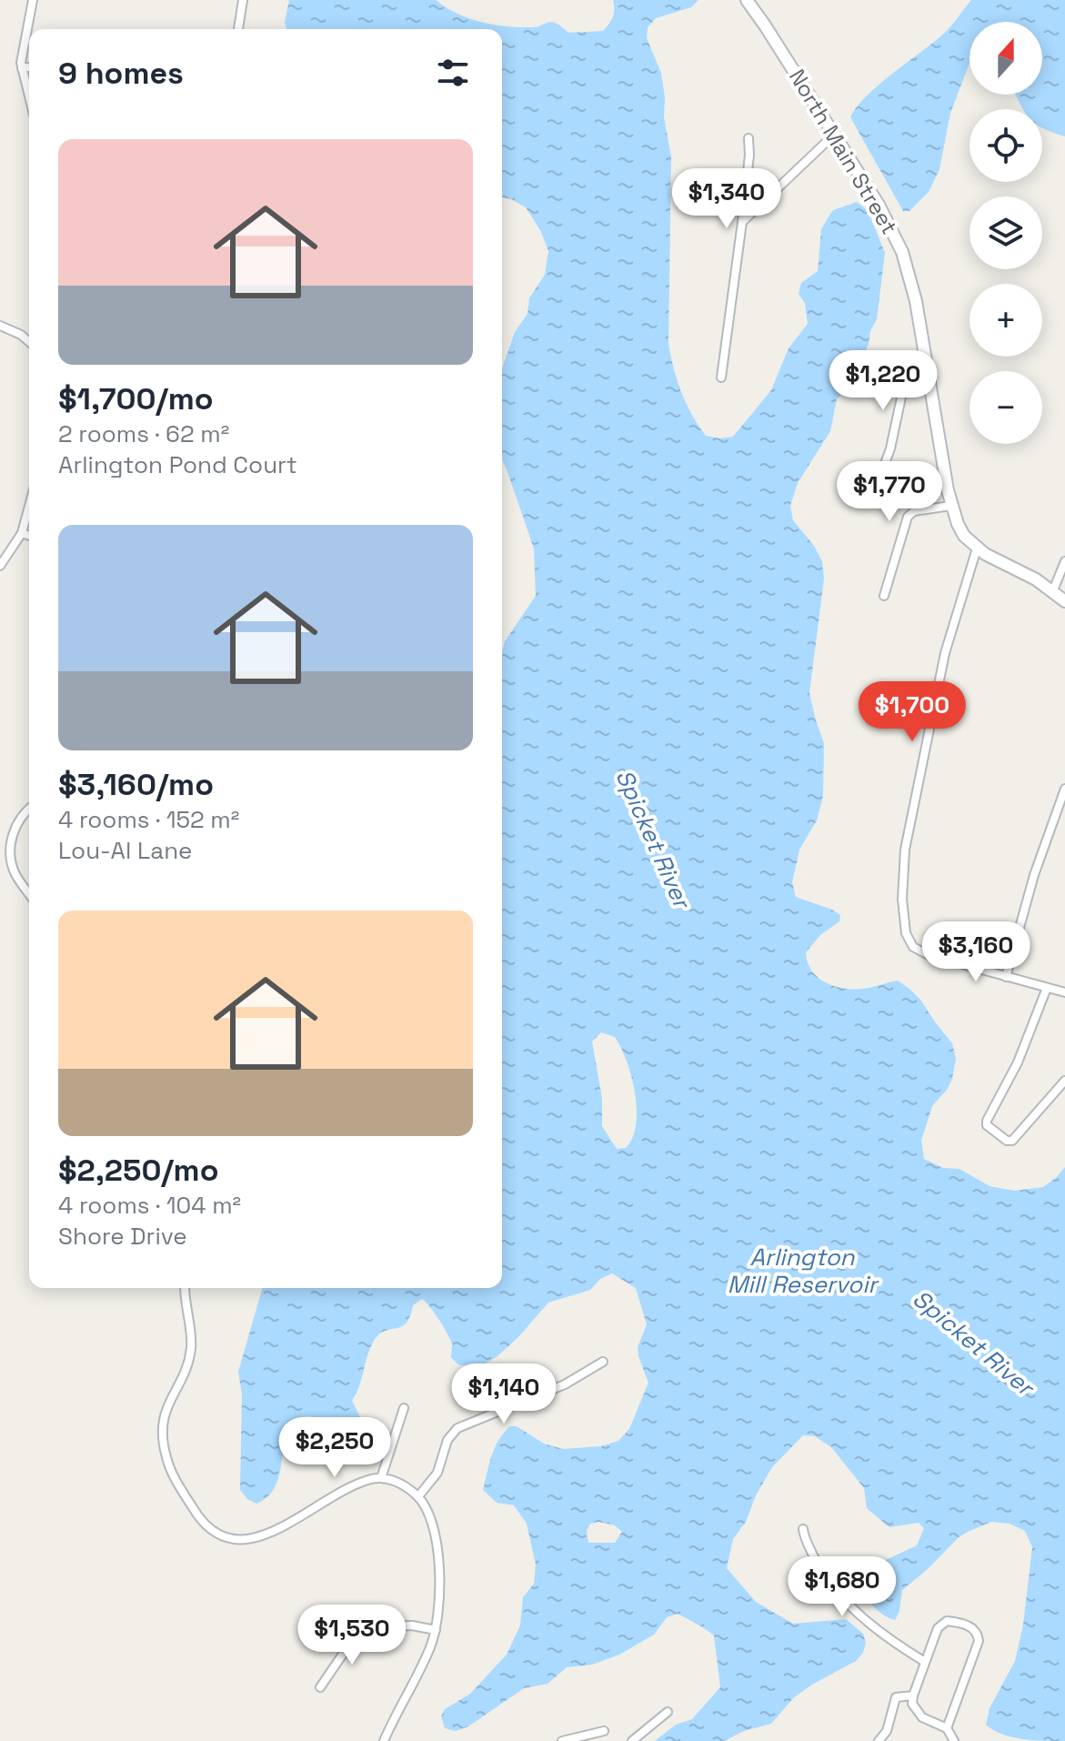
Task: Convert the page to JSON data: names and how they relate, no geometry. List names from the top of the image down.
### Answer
{
  "streets": {
    "street": ["North Main Street"]
  },
  "water": ["Spicket River", "Arlington Mill Reservoir"],
  "north": "top",
  "page": {
    "map_buttons": ["+", "−"],
    "heading": "9 homes",
    "list": [
      {
        "name": "$1,700/mo",
        "note": "2 rooms · 62 m² · Arlington Pond Court"
      },
      {
        "name": "$3,160/mo",
        "note": "4 rooms · 152 m² · Lou-Al Lane"
      },
      {
        "name": "$2,250/mo",
        "note": "4 rooms · 104 m² · Shore Drive"
      }
    ],
    "price": [
      "$1,340",
      "$1,220",
      "$1,770",
      "$1,700",
      "$3,160",
      "$1,140",
      "$2,250",
      "$1,680",
      "$1,530"
    ]
  }
}
